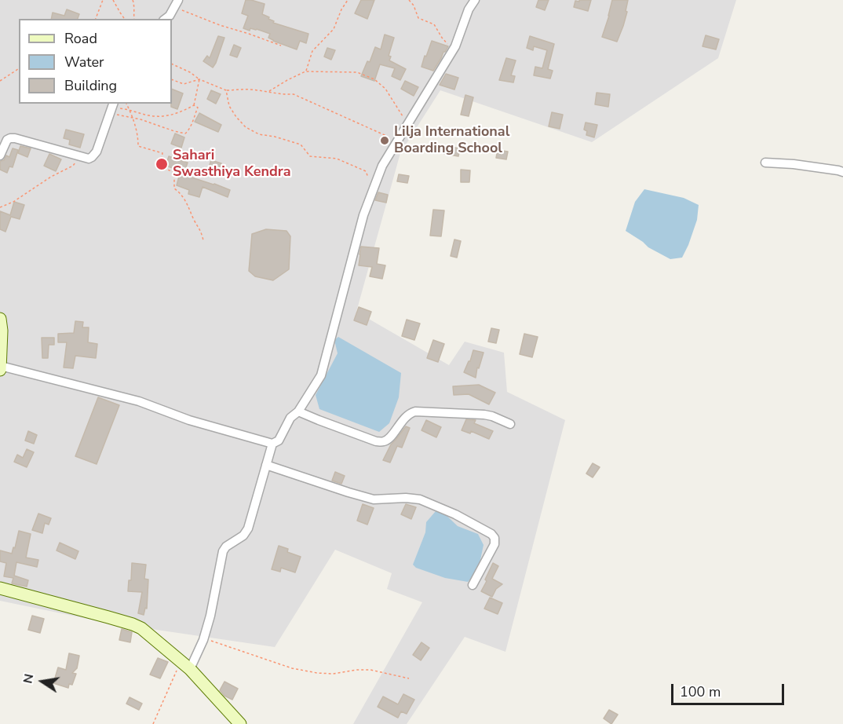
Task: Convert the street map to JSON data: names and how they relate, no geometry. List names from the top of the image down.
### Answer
{
  "places": ["Lilja International Boarding School", "Sahari Swasthiya Kendra"],
  "legend": ["Road", "Water", "Building"],
  "scale_bar": "100 m",
  "north": "left"
}
